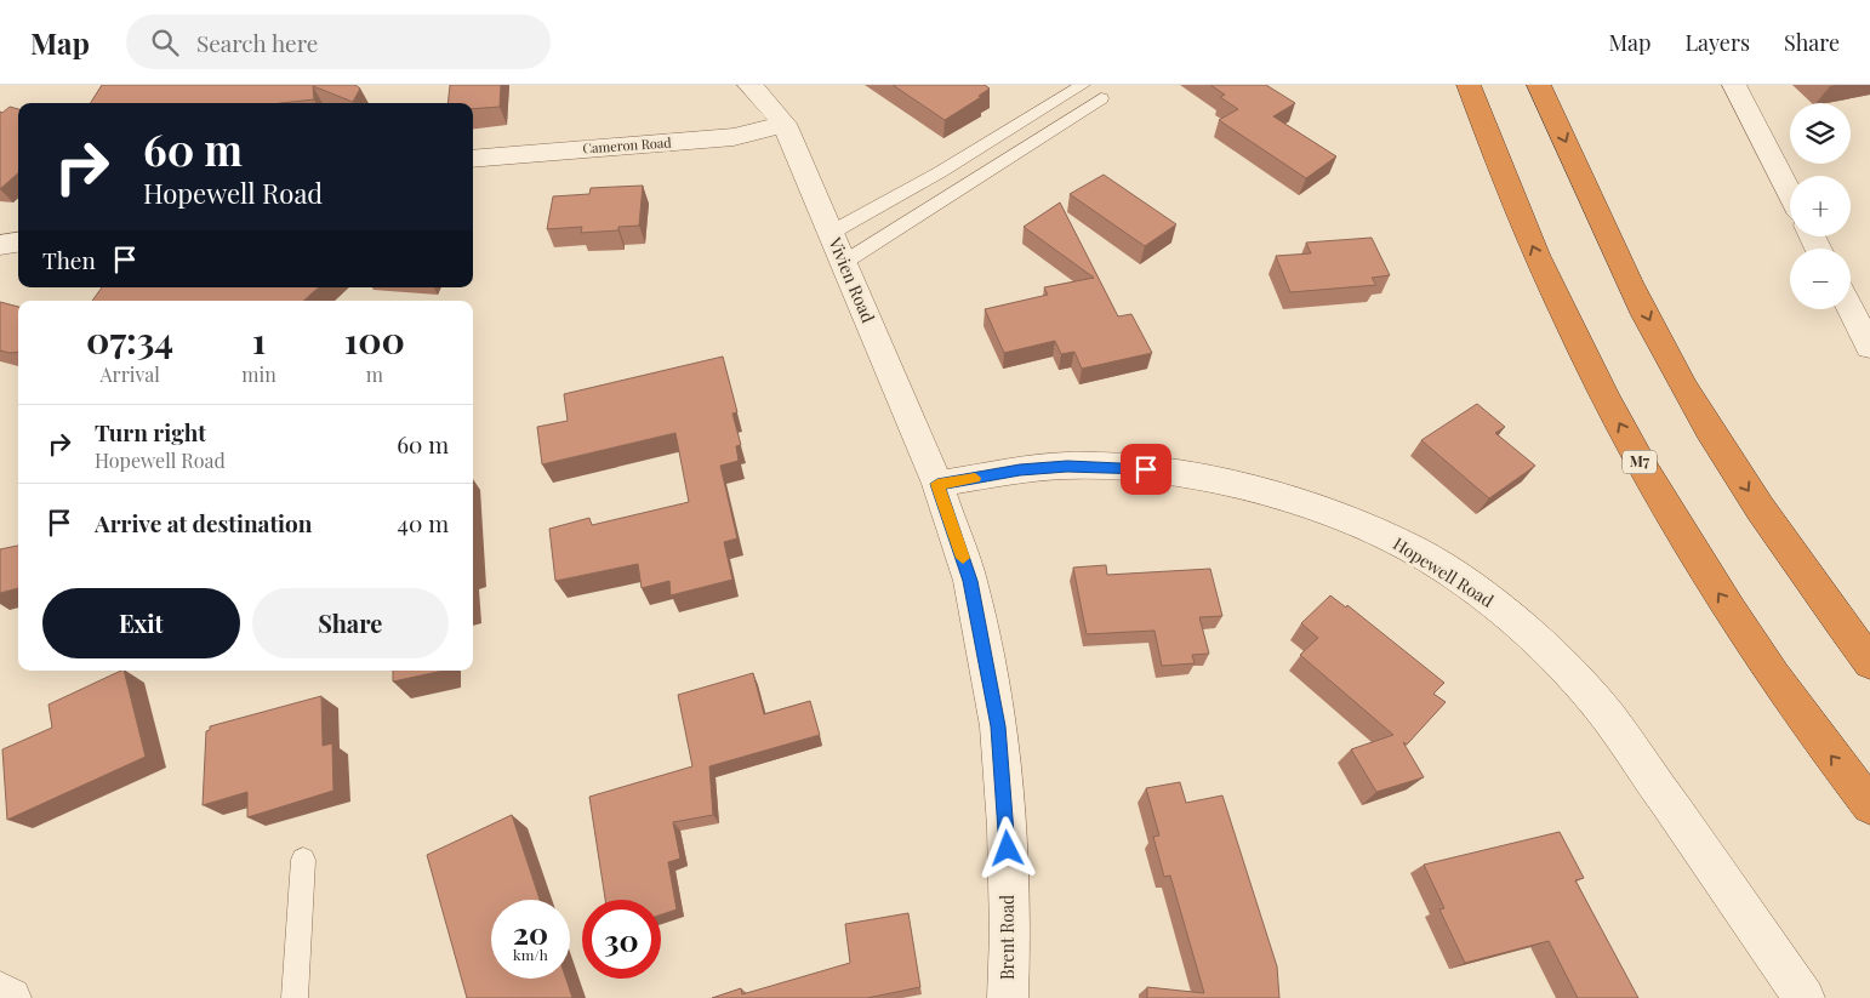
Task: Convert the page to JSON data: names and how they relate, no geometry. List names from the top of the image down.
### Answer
{
  "streets": {
    "highway": ["M7"],
    "street": [
      "Cameron Road",
      "Vivien Road",
      "Hopewell Road",
      "Brent Road"
    ]
  },
  "crossings": [
    ["Cameron Road", "Vivien Road"],
    ["Vivien Road", "Hopewell Road"],
    ["Vivien Road", "Brent Road"],
    ["Hopewell Road", "Brent Road"]
  ],
  "page": {
    "header": "Map",
    "search": "Search here",
    "nav": ["Map", "Layers", "Share"],
    "map_buttons": ["+", "−"],
    "turn": ["60 m", "Hopewell Road"],
    "then": "Then",
    "eta": [
      "07:34",
      "Arrival",
      "1",
      "min",
      "100",
      "m"
    ],
    "list": [
      {
        "name": "Turn right",
        "note": "Hopewell Road",
        "value": "60 m"
      },
      {
        "name": "Arrive at destination",
        "value": "40 m"
      }
    ],
    "buttons": ["Exit", "Share"],
    "speed": "20 km/h",
    "limit": "30"
  }
}
